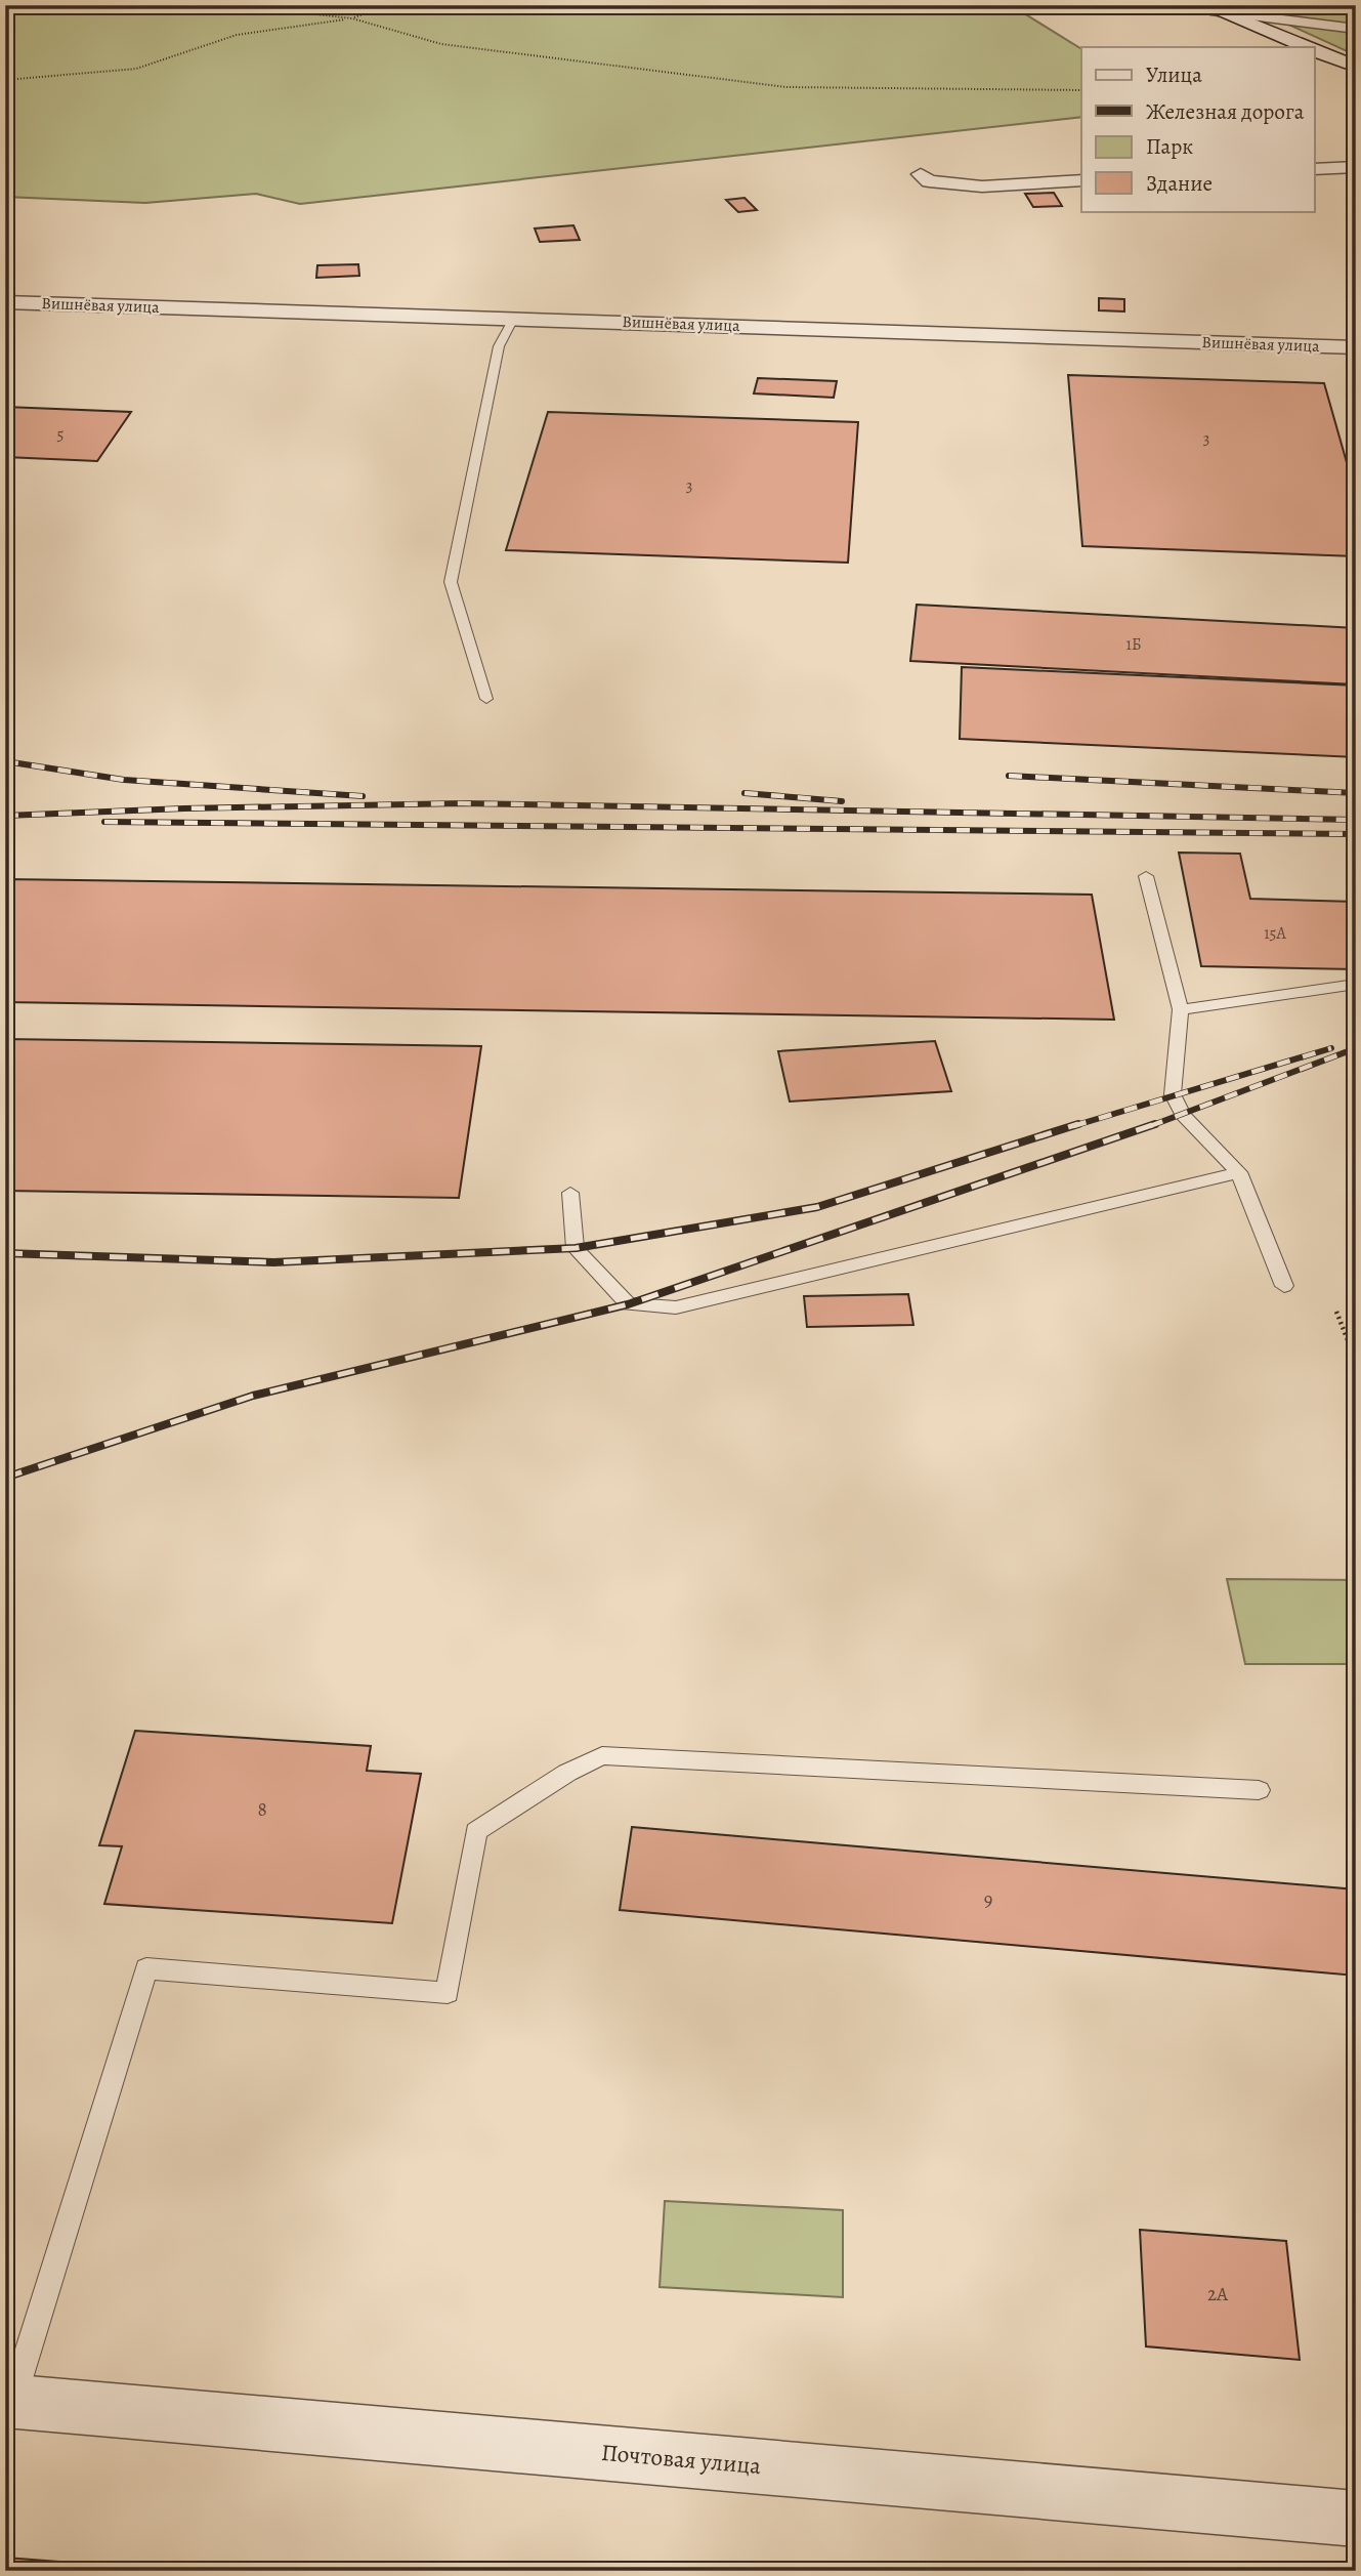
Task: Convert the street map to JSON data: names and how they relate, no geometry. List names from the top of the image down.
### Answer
{
  "streets": {
    "street": ["Вишнёвая улица", "Почтовая улица"]
  },
  "house_numbers": [
    "5",
    "3",
    "3",
    "1Б",
    "15А",
    "8",
    "9",
    "2A"
  ],
  "legend": [
    "Улица",
    "Железная дорога",
    "Парк",
    "Здание"
  ]
}
